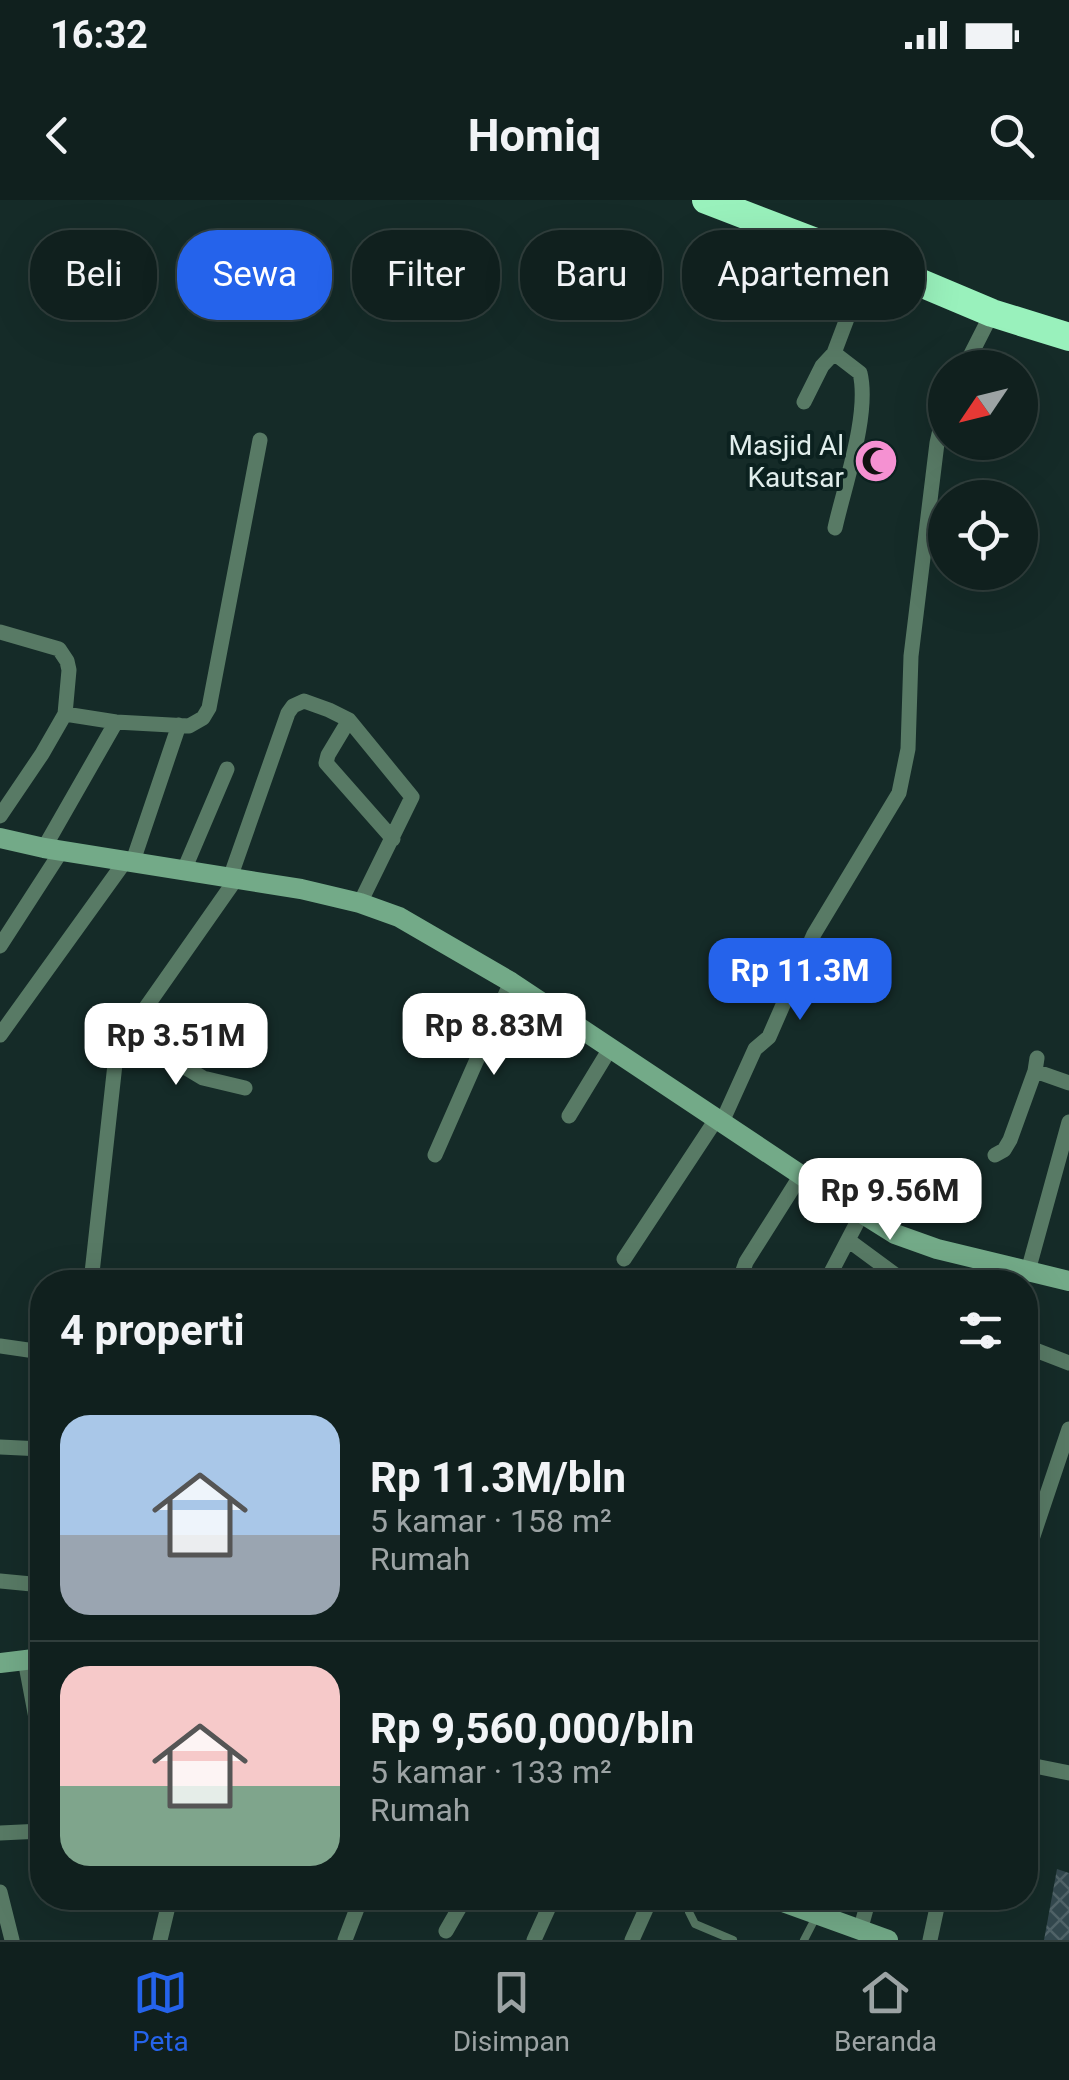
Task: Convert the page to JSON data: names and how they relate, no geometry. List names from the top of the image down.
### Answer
{
  "places": {
    "mosque": ["Masjid Al Kautsar"]
  },
  "north": "bottom left",
  "page": {
    "status": "16:32",
    "header": "Homiq",
    "chip": [
      "Beli",
      "Sewa",
      "Filter",
      "Baru",
      "Apartemen"
    ],
    "price": [
      "Rp 11.3M",
      "Rp 8.83M",
      "Rp 3.51M",
      "Rp 9.56M"
    ],
    "heading": "4 properti",
    "list": [
      {
        "name": "Rp 11.3M/bln",
        "note": "5 kamar · 158 m² · Rumah"
      },
      {
        "name": "Rp 9,560,000/bln",
        "note": "5 kamar · 133 m² · Rumah"
      }
    ],
    "tabs": ["Peta", "Disimpan", "Beranda"]
  }
}
